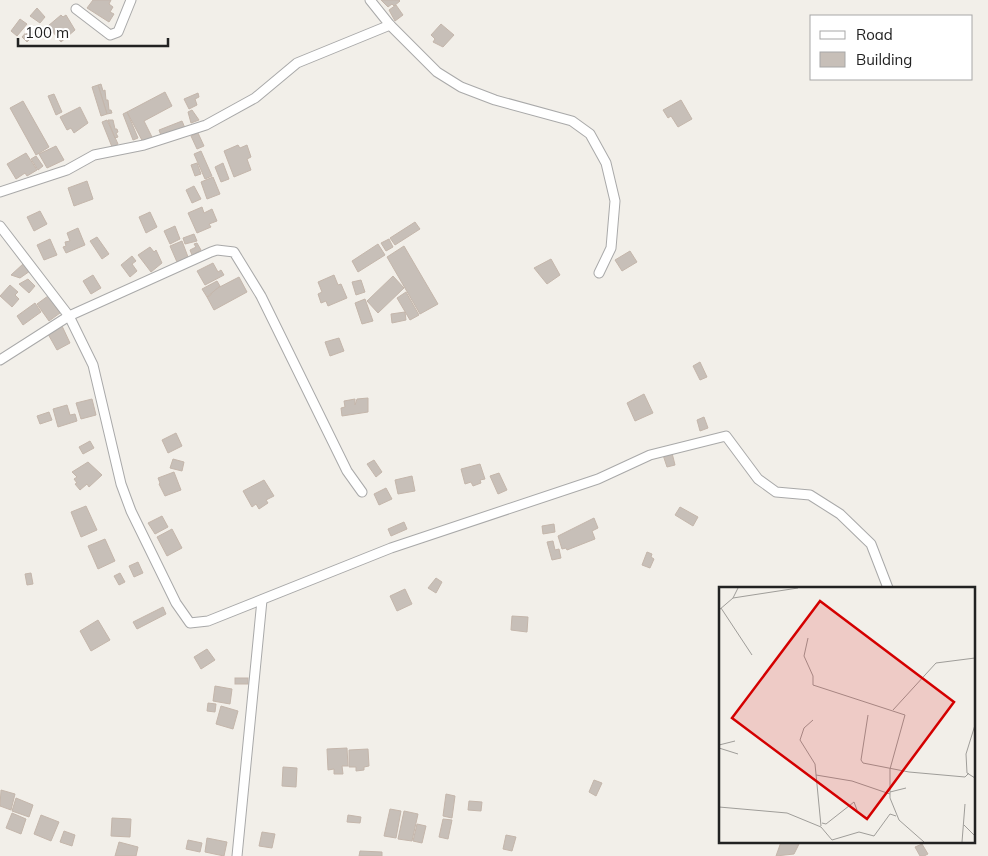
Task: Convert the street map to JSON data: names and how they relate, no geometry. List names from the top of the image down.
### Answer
{
  "legend": ["Road", "Building"],
  "scale_bar": "100 m"
}
